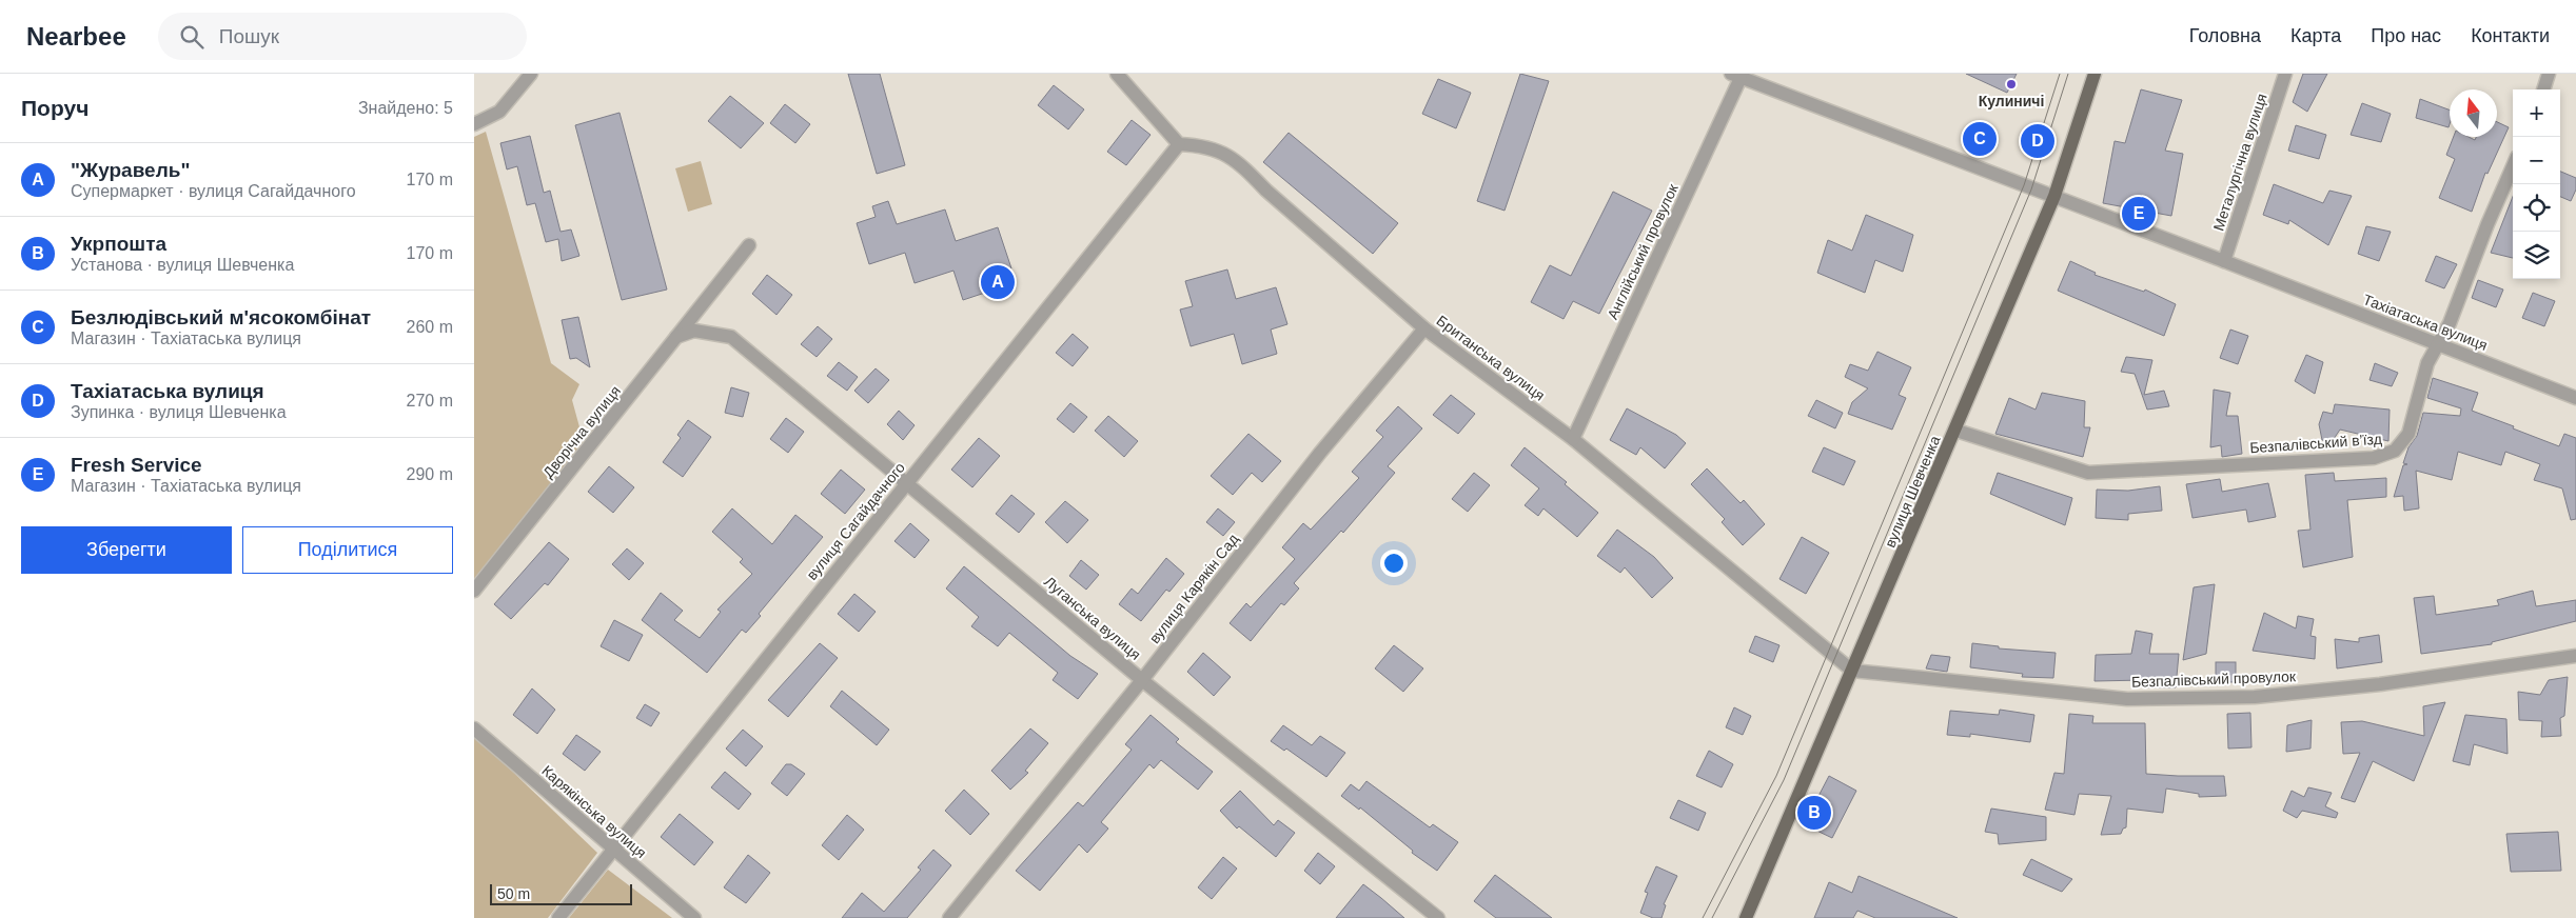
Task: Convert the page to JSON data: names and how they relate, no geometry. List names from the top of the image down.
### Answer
{
  "streets": {
    "main road": ["вулиця Шевченка"],
    "street": [
      "Металургічна вулиця",
      "Англійський провулок",
      "Тахіатаська вулиця",
      "Британська вулиця",
      "Дворічна вулиця",
      "Безпалівський в’їзд",
      "вулиця Сагайдачного",
      "вулиця Карякін Сад",
      "Луганська вулиця",
      "Безпалівський провулок",
      "Карякінська вулиця"
    ]
  },
  "crossings": [
    ["Металургічна вулиця", "Тахіатаська вулиця"],
    ["Англійський провулок", "Тахіатаська вулиця"],
    ["Англійський провулок", "Британська вулиця"],
    ["Тахіатаська вулиця", "Безпалівський в’їзд"],
    ["Тахіатаська вулиця", "вулиця Шевченка"],
    ["Британська вулиця", "вулиця Шевченка"],
    ["Британська вулиця", "вулиця Сагайдачного"],
    ["Британська вулиця", "вулиця Карякін Сад"],
    ["Британська вулиця", "Безпалівський провулок"],
    ["Дворічна вулиця", "Луганська вулиця"],
    ["Безпалівський в’їзд", "вулиця Шевченка"],
    ["вулиця Шевченка", "Безпалівський провулок"],
    ["вулиця Сагайдачного", "Луганська вулиця"],
    ["вулиця Сагайдачного", "Карякінська вулиця"],
    ["вулиця Карякін Сад", "Луганська вулиця"]
  ],
  "places": ["Кулиничі"],
  "scale_bar": "50 m",
  "north": "top",
  "page": {
    "header": "Nearbee",
    "search": "Пошук",
    "nav": [
      "Головна",
      "Карта",
      "Про нас",
      "Контакти"
    ],
    "heading": ["Поруч", "Знайдено: 5"],
    "map_buttons": ["+", "−"],
    "pins": [
      "C",
      "D",
      "E",
      "A",
      "B"
    ],
    "list": [
      {
        "mark": "A",
        "name": "\"Журавель\"",
        "note": "Супермаркет · вулиця Сагайдачного",
        "value": "170 m"
      },
      {
        "mark": "B",
        "name": "Укрпошта",
        "note": "Установа · вулиця Шевченка",
        "value": "170 m"
      },
      {
        "mark": "C",
        "name": "Безлюдівський м'ясокомбінат",
        "note": "Магазин · Тахіатаська вулиця",
        "value": "260 m"
      },
      {
        "mark": "D",
        "name": "Тахіатаська вулиця",
        "note": "Зупинка · вулиця Шевченка",
        "value": "270 m"
      },
      {
        "mark": "E",
        "name": "Fresh Service",
        "note": "Магазин · Тахіатаська вулиця",
        "value": "290 m"
      }
    ],
    "buttons": ["Зберегти", "Поділитися"],
    "scale": "50 m"
  }
}
